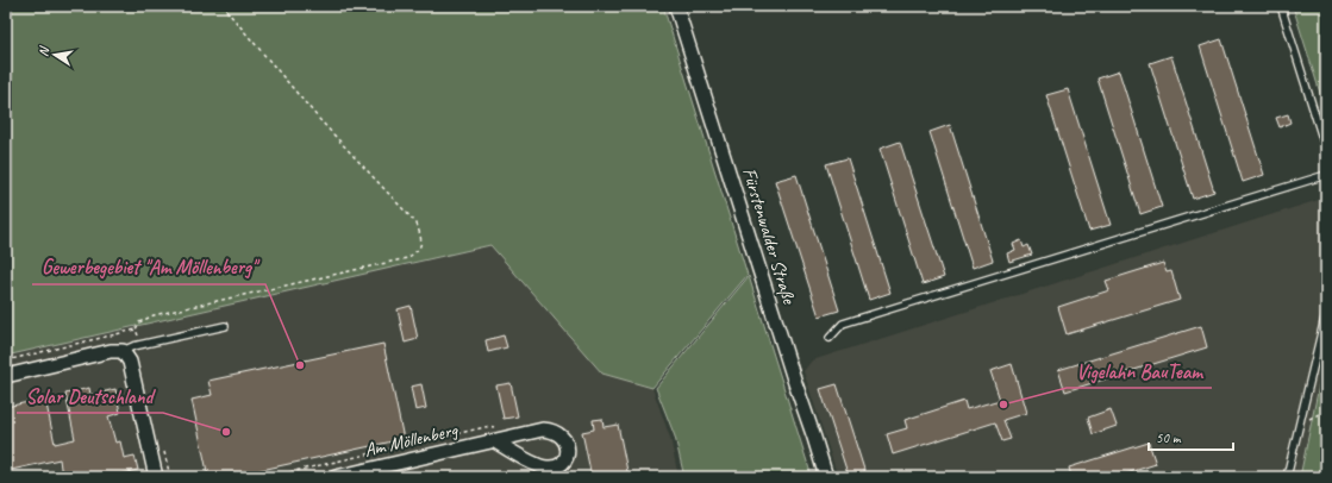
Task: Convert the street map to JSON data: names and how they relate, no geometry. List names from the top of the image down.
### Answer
{
  "streets": {
    "street": ["Fürstenwalder Straße", "Am Möllenberg"]
  },
  "places": ["Gewerbegebiet \"Am Möllenberg\"", "Vigelahn BauTeam", "Solar Deutschland"],
  "scale_bar": "50 m",
  "north": "left"
}
